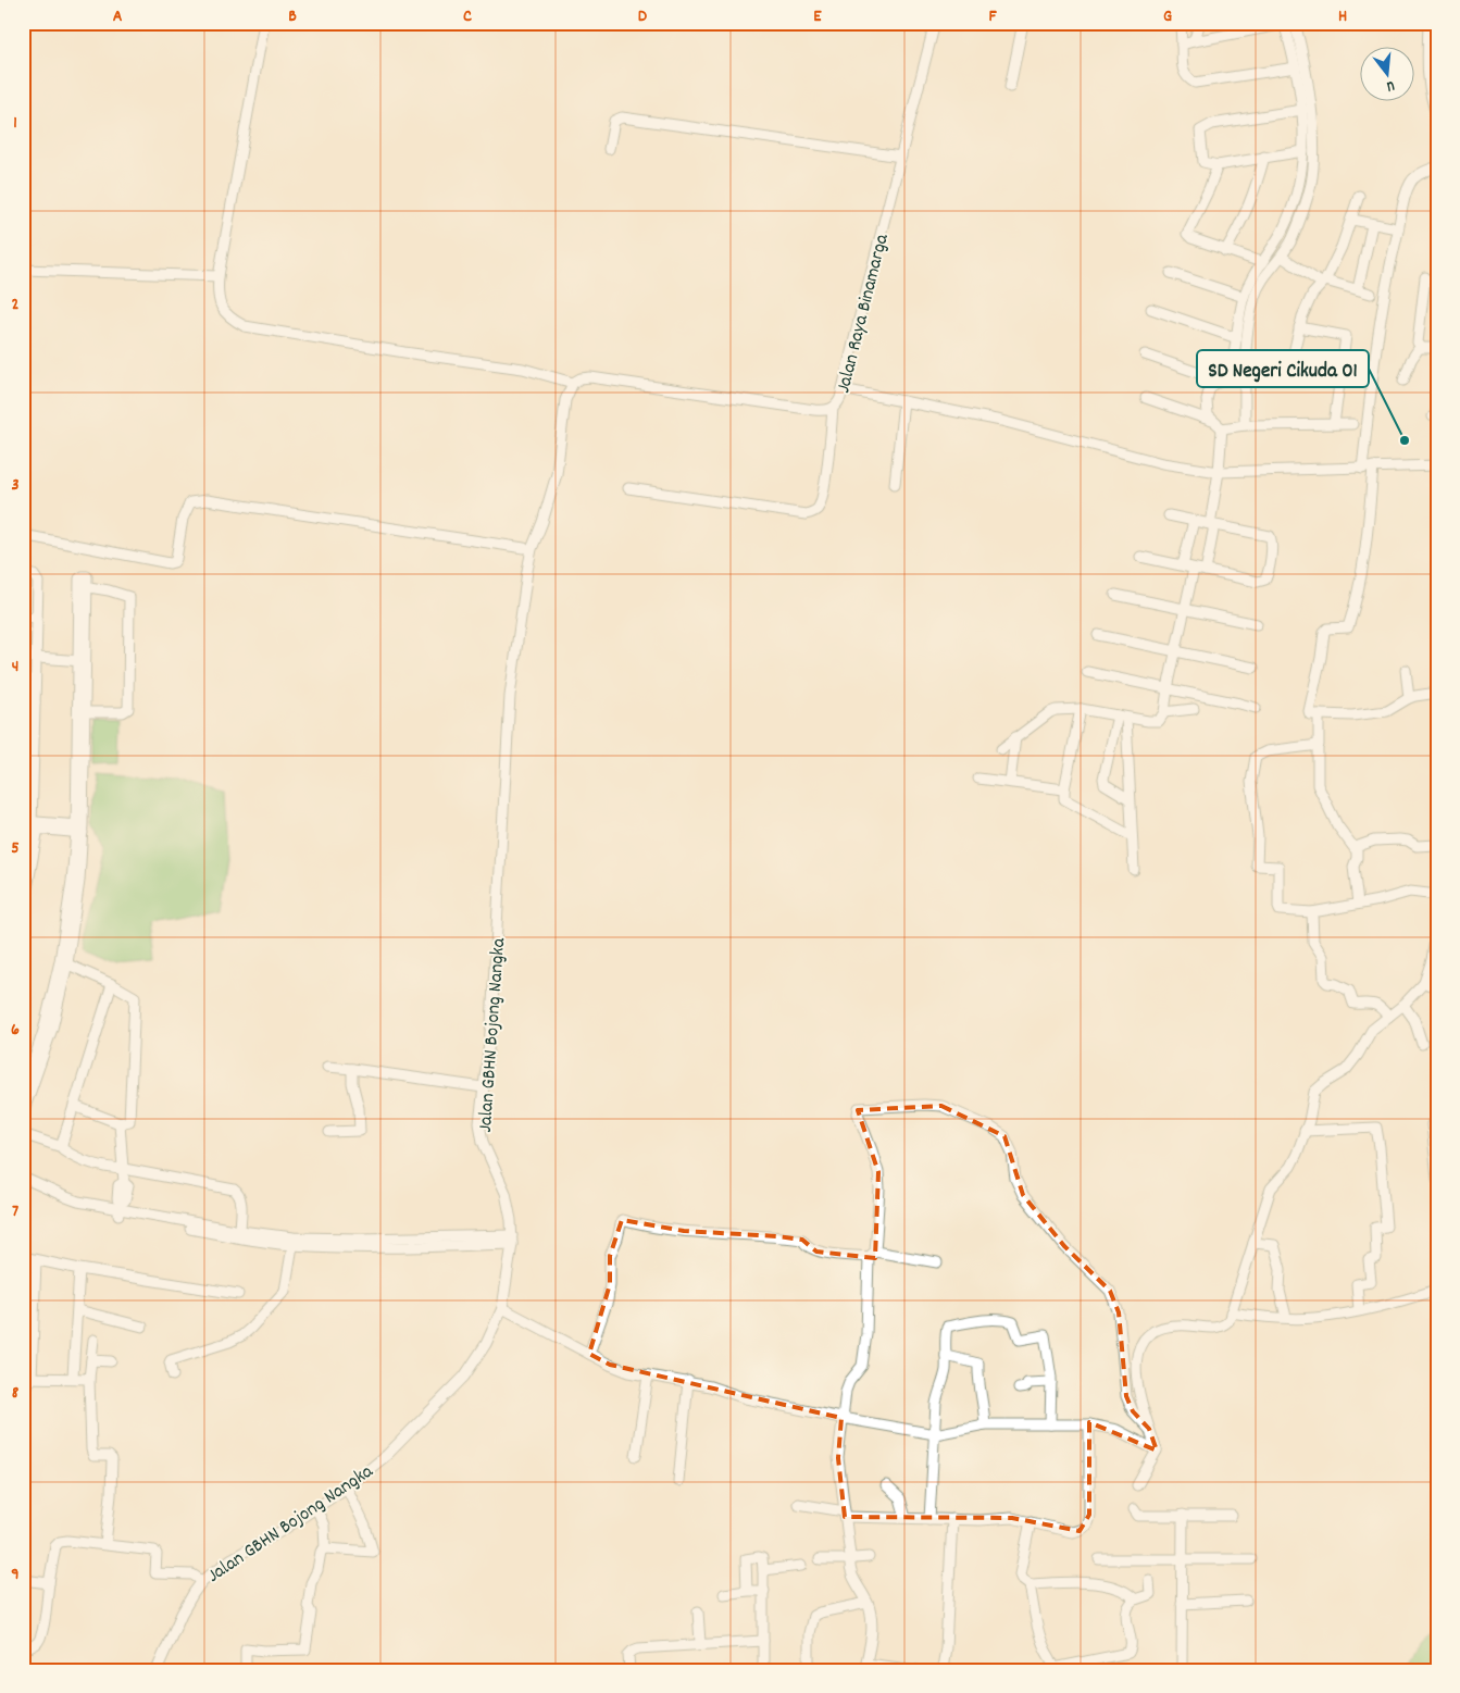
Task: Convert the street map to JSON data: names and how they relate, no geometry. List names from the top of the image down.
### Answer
{
  "streets": {
    "street": ["Jalan Raya Binamarga", "Jalan GBHN Bojong Nangka"]
  },
  "crossings": [
    ["Jalan Raya Binamarga", "Jalan GBHN Bojong Nangka"]
  ],
  "places": ["SD Negeri Cikuda 01"],
  "north": "bottom",
  "grid": {
    "columns": [
      "A",
      "B",
      "C",
      "D",
      "E",
      "F",
      "G",
      "H"
    ],
    "rows": [
      "1",
      "2",
      "3",
      "4",
      "5",
      "6",
      "7",
      "8",
      "9"
    ]
  }
}
